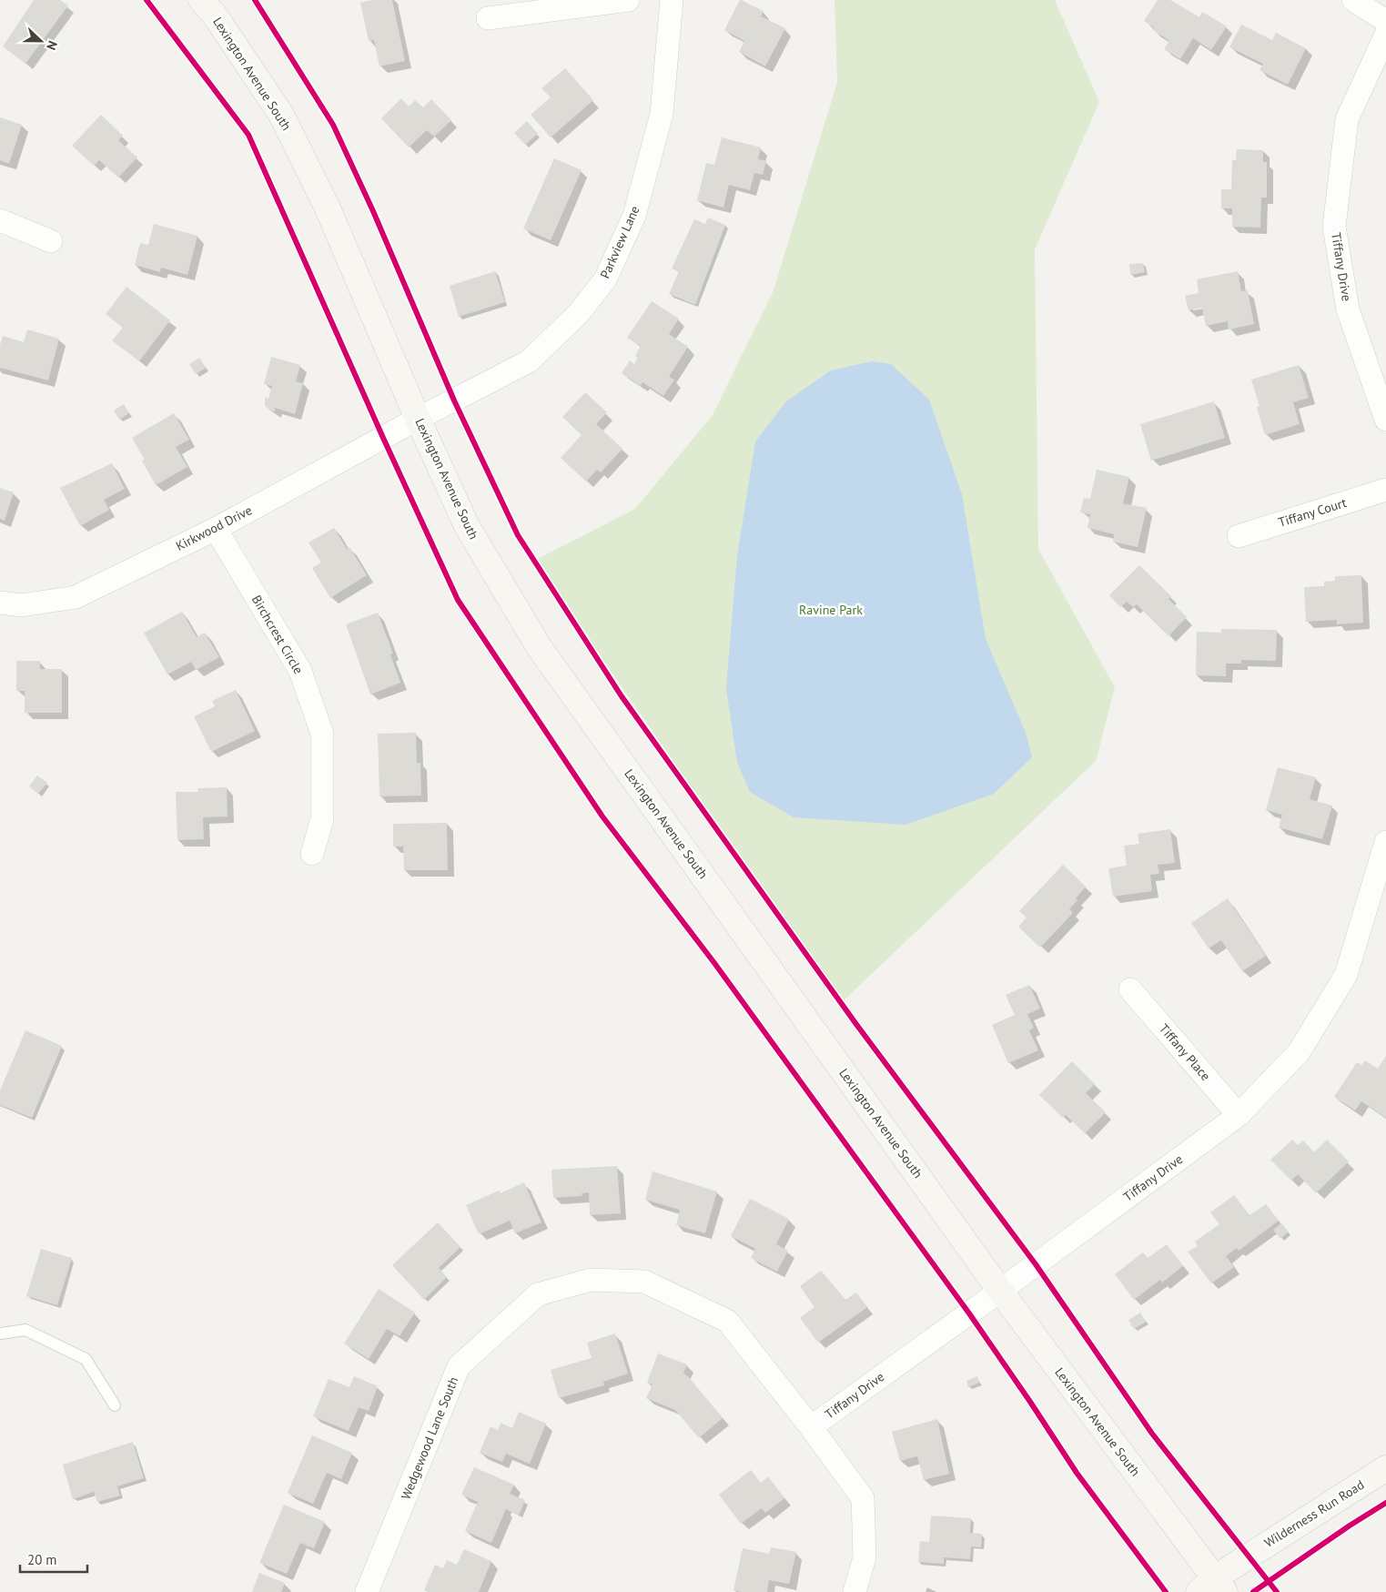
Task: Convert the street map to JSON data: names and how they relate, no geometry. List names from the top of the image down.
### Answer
{
  "streets": {
    "street": [
      "Lexington Avenue South",
      "Parkview Lane",
      "Tiffany Drive",
      "Tiffany Court",
      "Kirkwood Drive",
      "Birchcrest Circle",
      "Tiffany Place",
      "Wedgewood Lane South",
      "Wilderness Run Road"
    ]
  },
  "crossings": [
    ["Lexington Avenue South", "Parkview Lane"],
    ["Lexington Avenue South", "Tiffany Drive"],
    ["Lexington Avenue South", "Kirkwood Drive"],
    ["Lexington Avenue South", "Wilderness Run Road"],
    ["Parkview Lane", "Kirkwood Drive"],
    ["Tiffany Drive", "Tiffany Place"],
    ["Tiffany Drive", "Wedgewood Lane South"],
    ["Kirkwood Drive", "Birchcrest Circle"]
  ],
  "parks": ["Ravine Park"],
  "scale_bar": "20 m",
  "north": "right"
}
